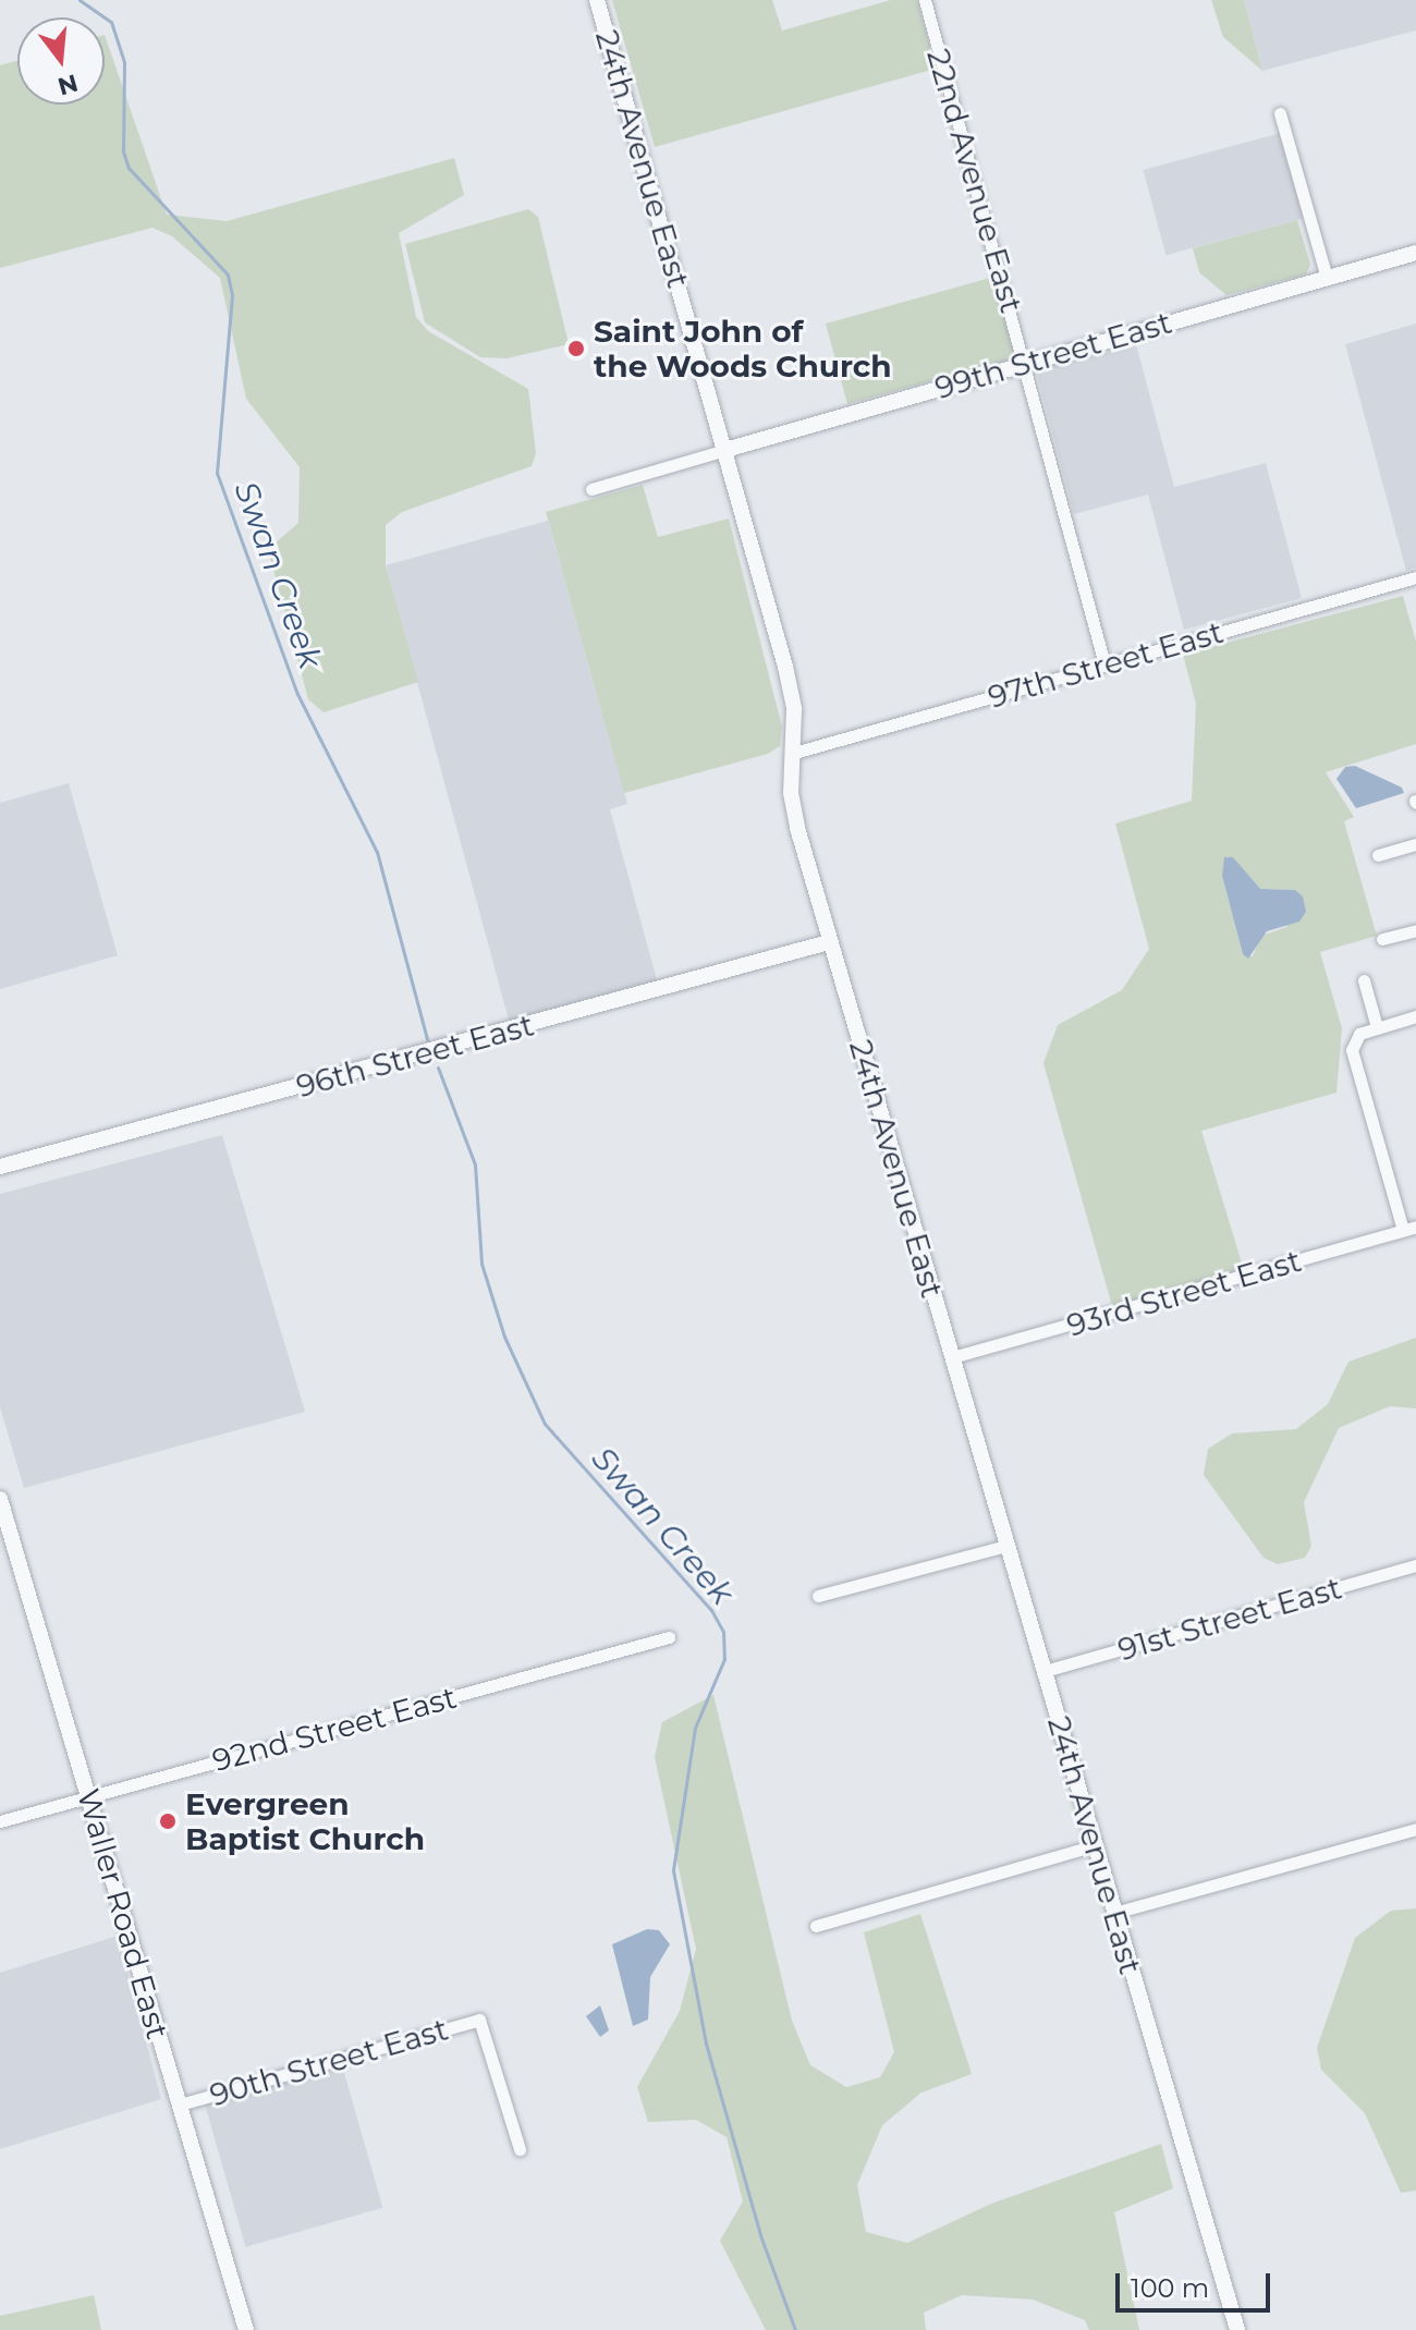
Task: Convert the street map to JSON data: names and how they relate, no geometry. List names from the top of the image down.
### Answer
{
  "streets": {
    "street": [
      "24th Avenue East",
      "22nd Avenue East",
      "99th Street East",
      "97th Street East",
      "96th Street East",
      "93rd Street East",
      "91st Street East",
      "92nd Street East",
      "Waller Road East",
      "90th Street East"
    ]
  },
  "crossings": [
    ["24th Avenue East", "99th Street East"],
    ["24th Avenue East", "97th Street East"],
    ["24th Avenue East", "96th Street East"],
    ["24th Avenue East", "93rd Street East"],
    ["24th Avenue East", "91st Street East"],
    ["22nd Avenue East", "99th Street East"],
    ["22nd Avenue East", "97th Street East"],
    ["92nd Street East", "Waller Road East"],
    ["Waller Road East", "90th Street East"]
  ],
  "water": ["Swan Creek"],
  "places": ["Saint John of the Woods Church", "Evergreen Baptist Church"],
  "scale_bar": "100 m",
  "north": "bottom"
}
